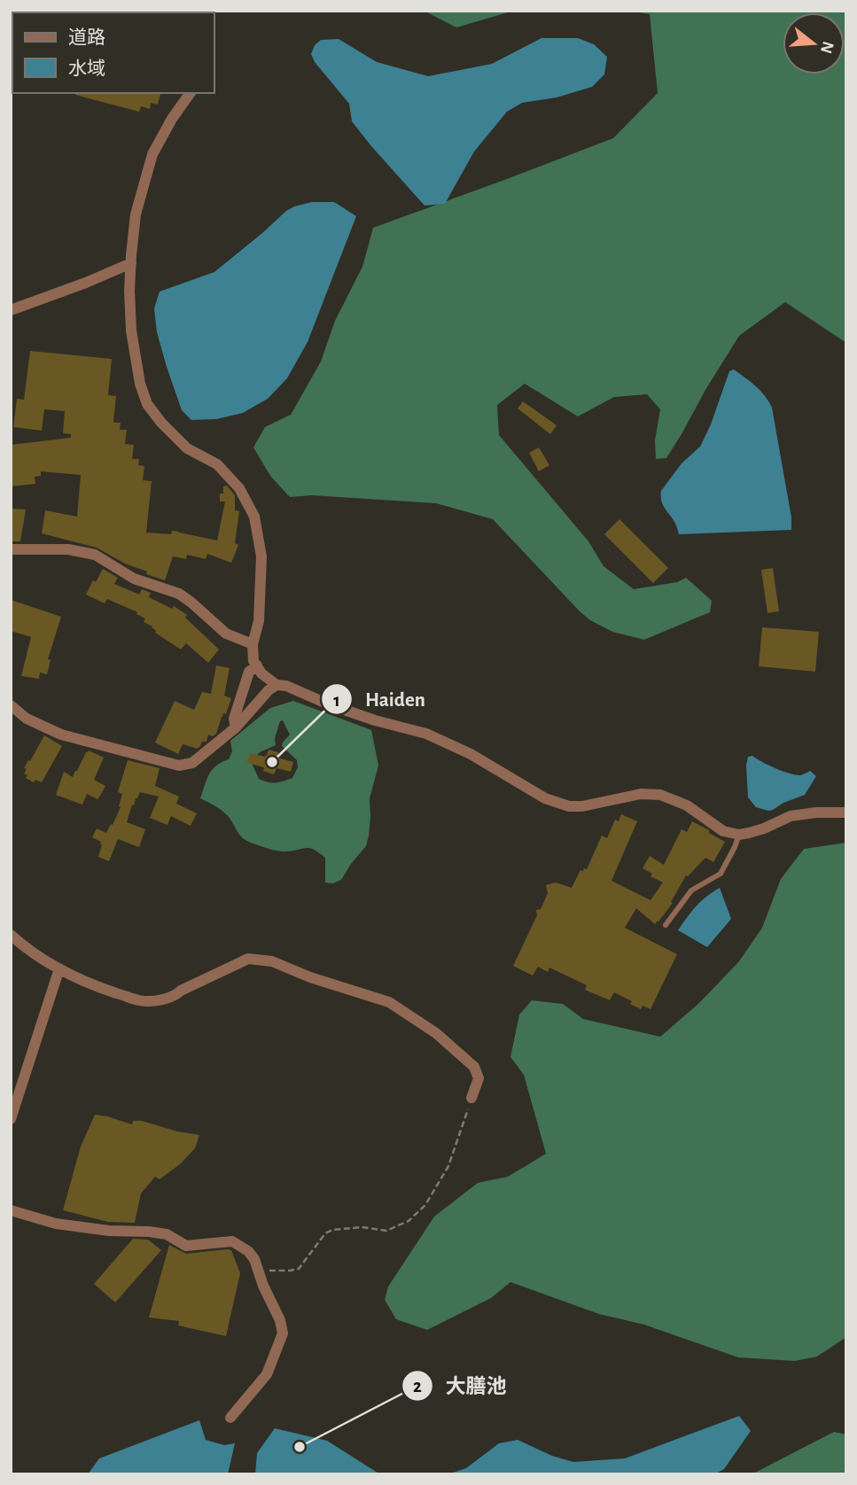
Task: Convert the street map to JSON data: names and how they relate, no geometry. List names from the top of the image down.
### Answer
{
  "places": ["Haiden", "大膳池"],
  "legend": ["道路", "水域"],
  "north": "right"
}
